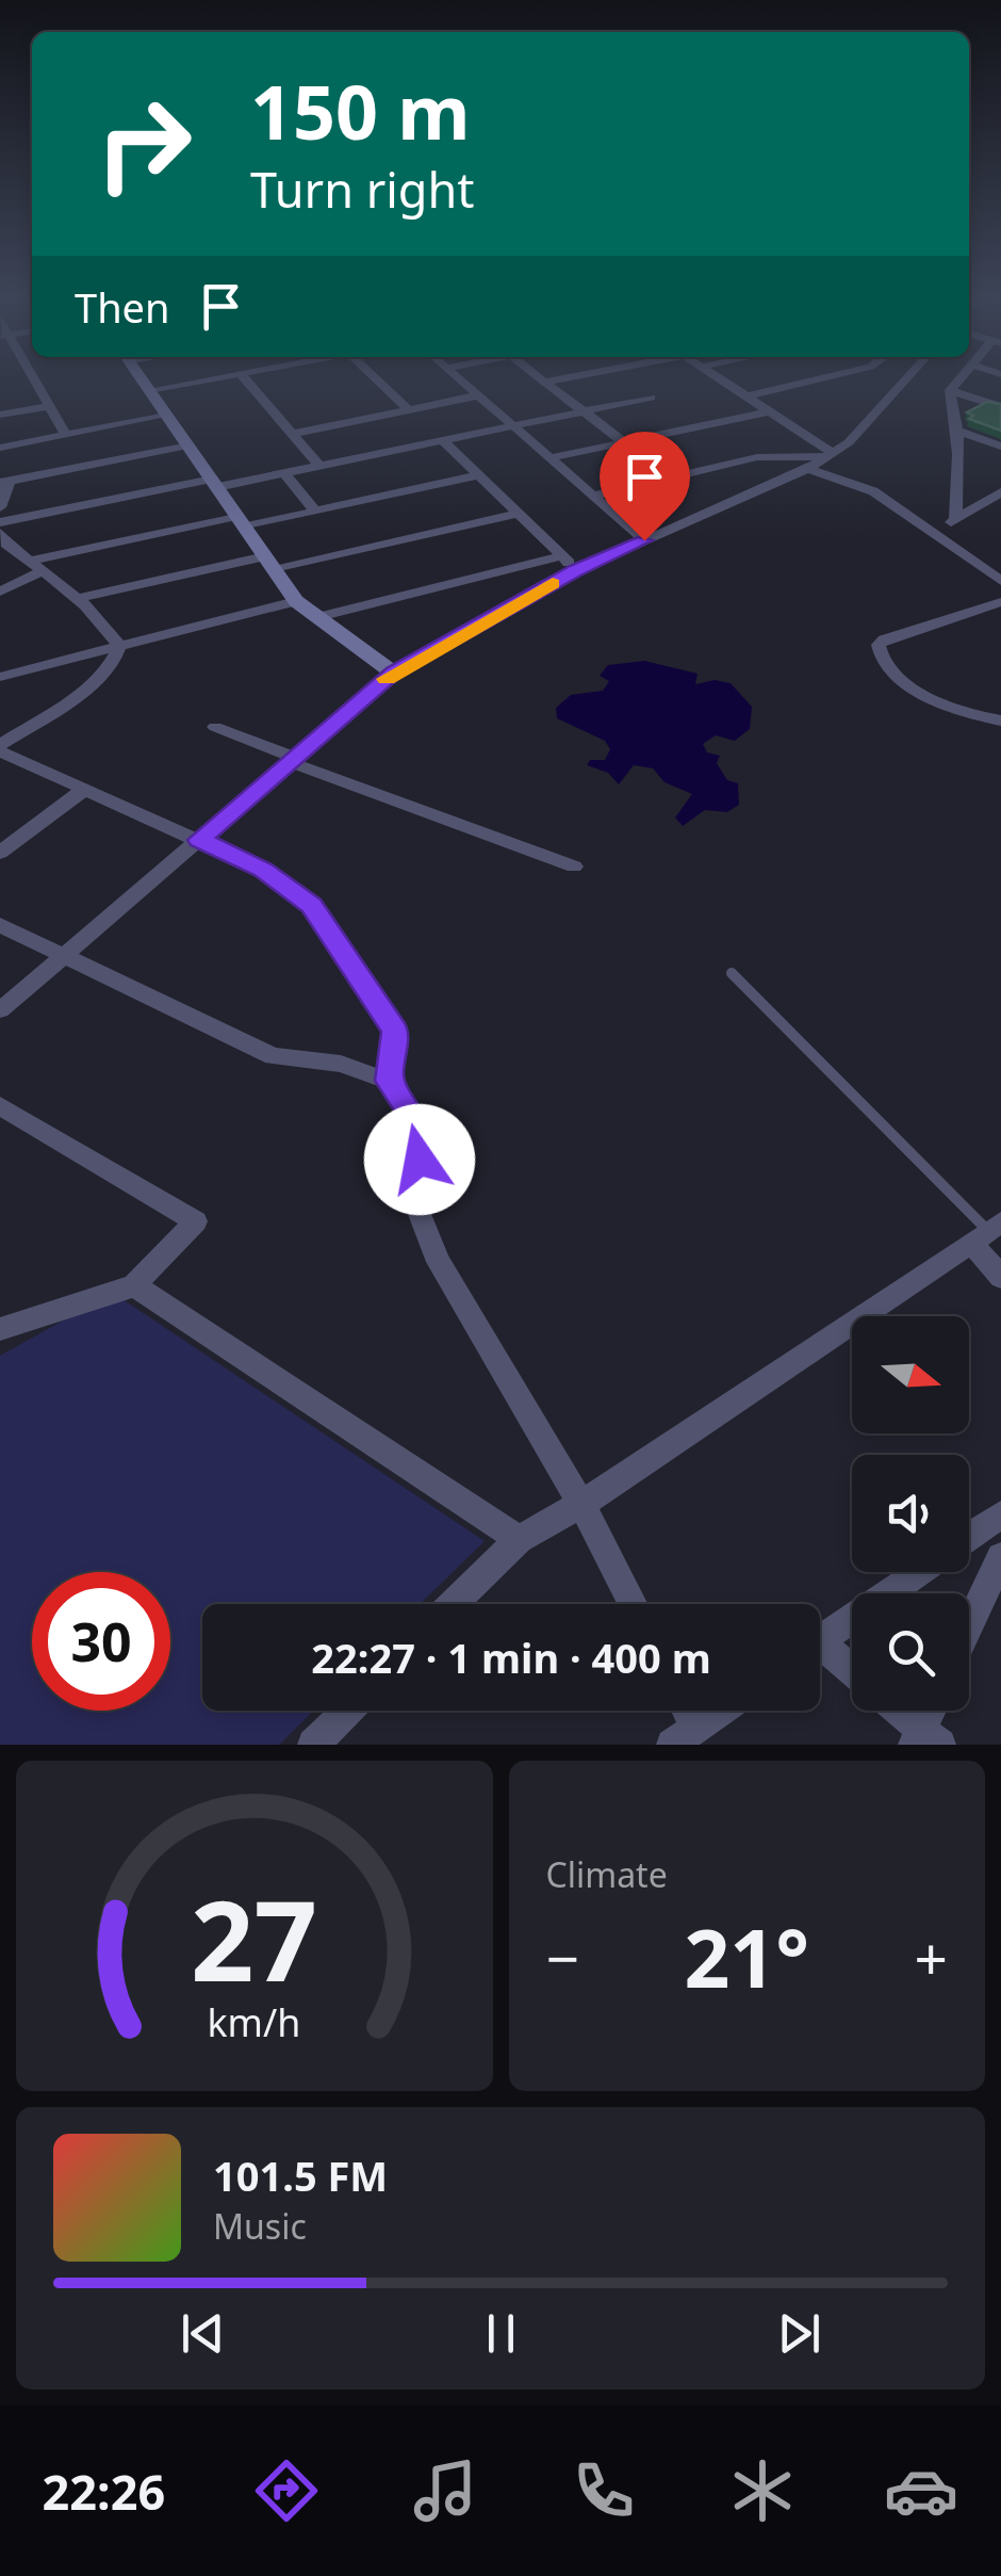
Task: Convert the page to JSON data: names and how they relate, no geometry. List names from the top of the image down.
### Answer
{
  "north": "right",
  "page": {
    "turn": ["150 m", "Turn right"],
    "then": "Then",
    "limit": "30",
    "trip": "22:27 · 1 min · 400 m",
    "tile": "Climate",
    "heat": ["−", "21°", "+"],
    "song": ["101.5 FM", "Music"],
    "tabs": "22:26",
    "gauge": ["27", "km/h"]
  }
}
